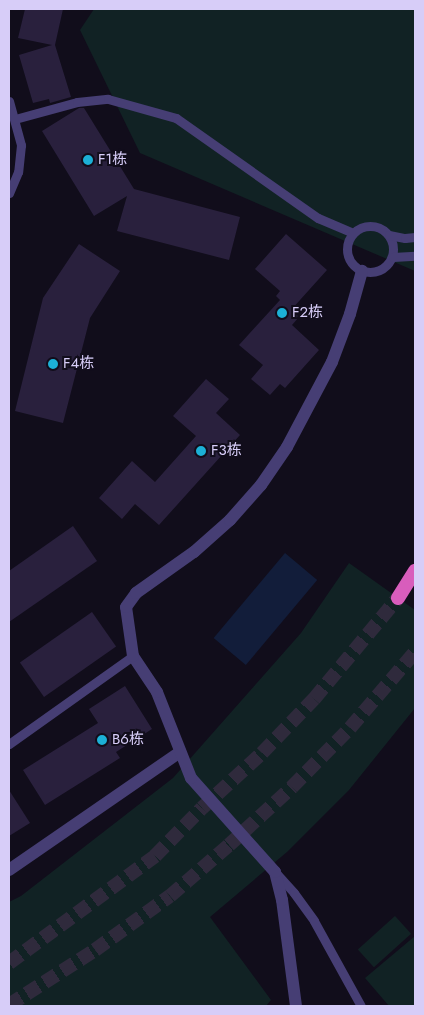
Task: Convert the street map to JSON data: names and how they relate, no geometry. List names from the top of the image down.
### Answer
{
  "places": [
    "F1栋",
    "F2栋",
    "F4栋",
    "F3栋",
    "B6栋"
  ]
}
